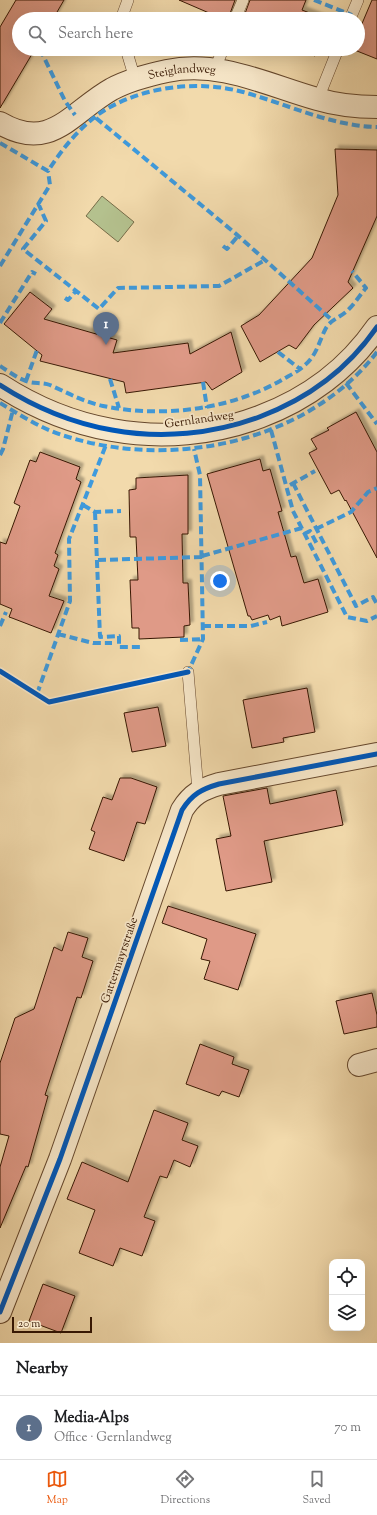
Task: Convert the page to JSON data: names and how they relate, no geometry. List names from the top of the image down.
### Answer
{
  "streets": {
    "street": ["Steiglandweg", "Gernlandweg", "Gattermayrstraße"]
  },
  "scale_bar": "20 m",
  "page": {
    "search": "Search here",
    "pins": "1",
    "scale": "20 m",
    "heading": "Nearby",
    "list": [
      {
        "mark": "1",
        "name": "Media-Alps",
        "note": "Office · Gernlandweg",
        "value": "70 m"
      }
    ],
    "nav": ["Map", "Directions", "Saved"]
  }
}
